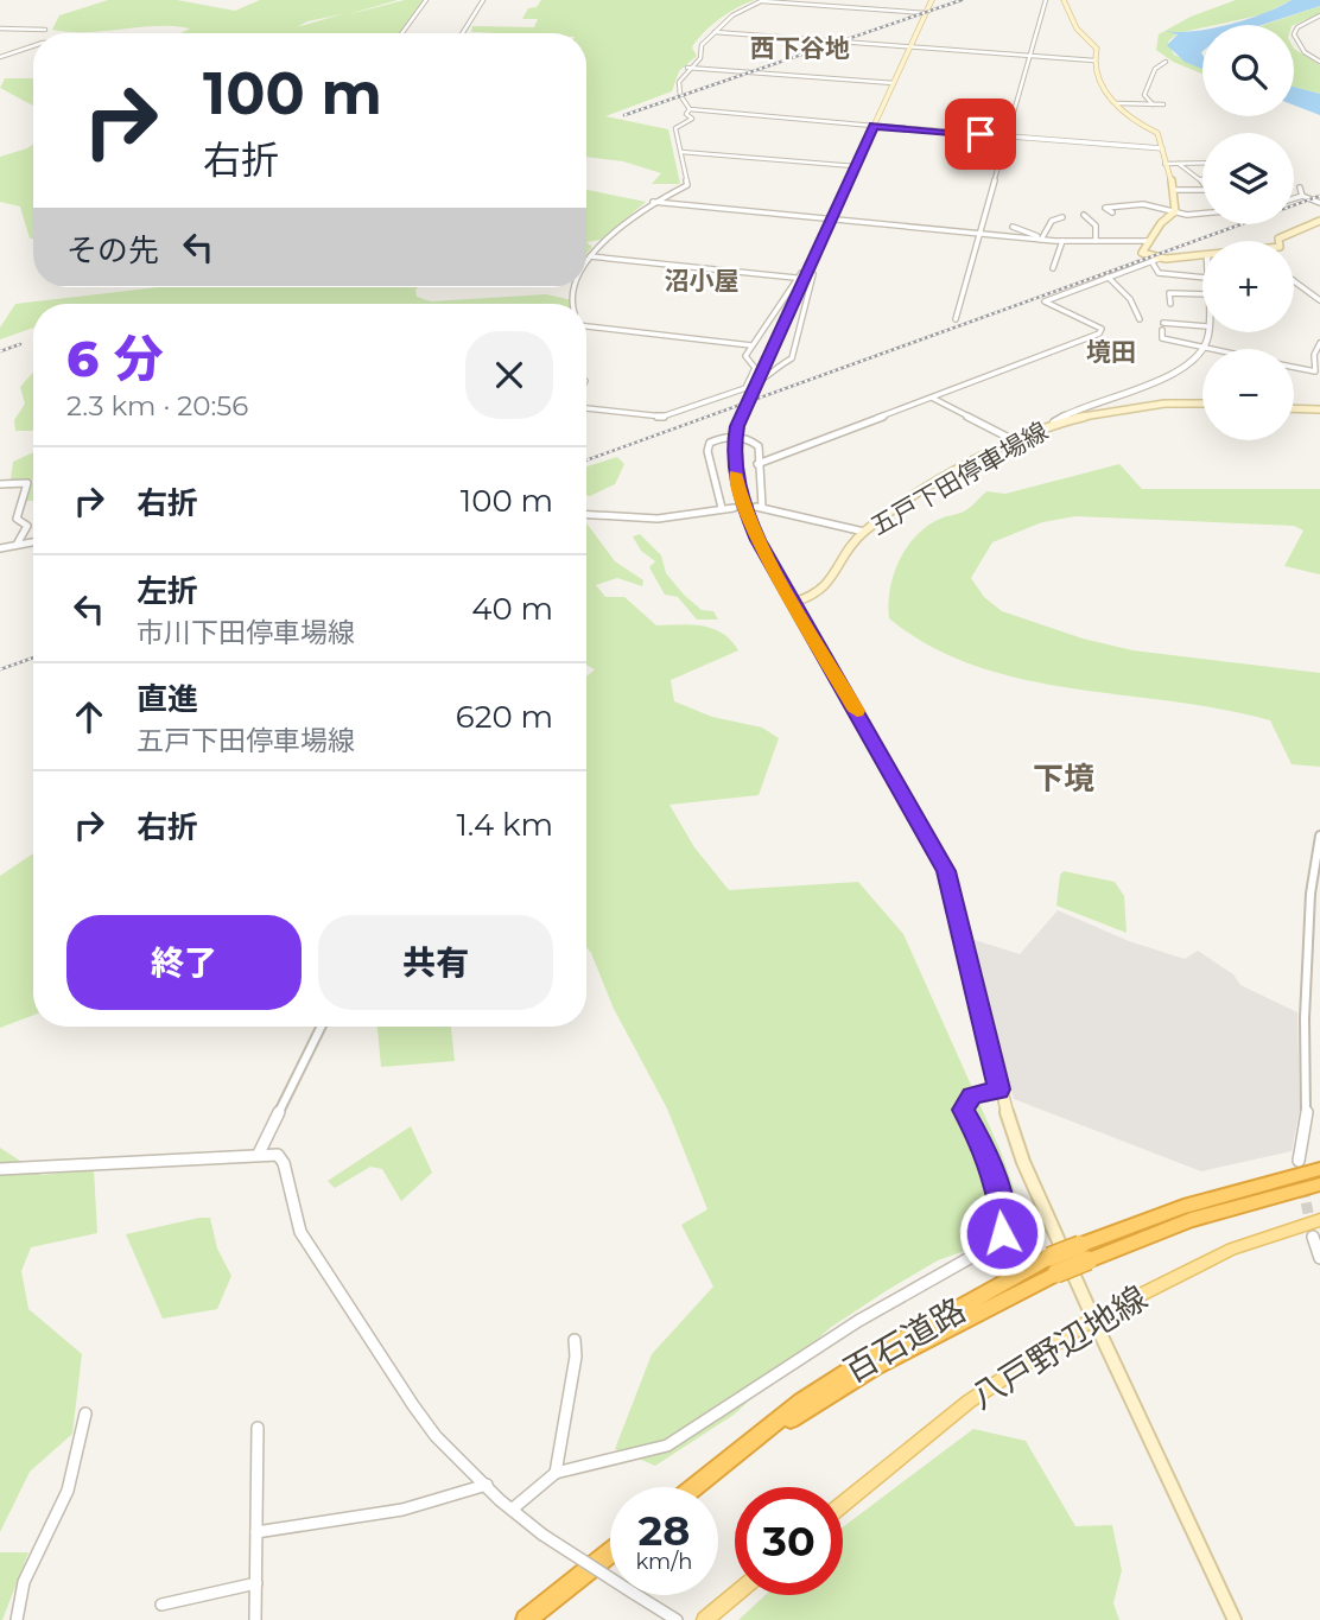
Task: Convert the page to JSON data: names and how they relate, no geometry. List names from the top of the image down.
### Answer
{
  "streets": {
    "highway": ["百石道路"],
    "main road": ["五戸下田停車場線", "八戸野辺地線"]
  },
  "districts": [
    "西下谷地",
    "沼小屋",
    "境田",
    "下境"
  ],
  "page": {
    "map_buttons": ["+", "−"],
    "turn": ["100 m", "右折"],
    "then": "その先",
    "heading": ["6 分", "2.3 km · 20:56"],
    "list": [
      {
        "name": "右折",
        "value": "100 m"
      },
      {
        "name": "左折",
        "note": "市川下田停車場線",
        "value": "40 m"
      },
      {
        "name": "直進",
        "note": "五戸下田停車場線",
        "value": "620 m"
      },
      {
        "name": "右折",
        "value": "1.4 km"
      }
    ],
    "buttons": ["終了", "共有"],
    "speed": "28 km/h",
    "limit": "30"
  }
}
